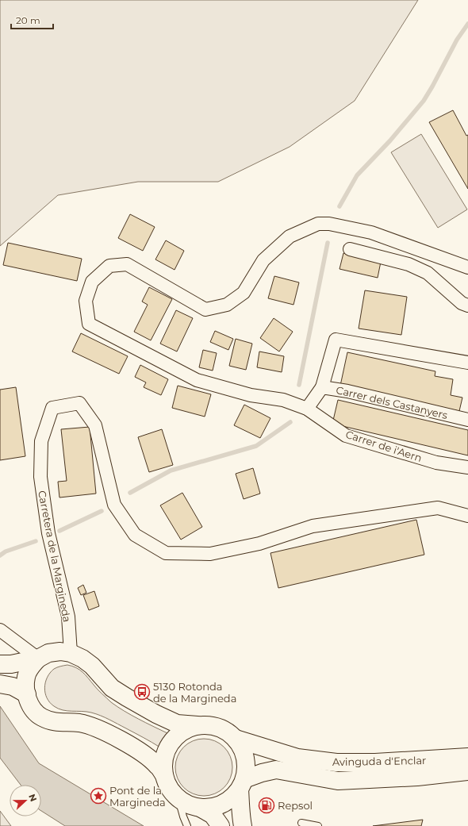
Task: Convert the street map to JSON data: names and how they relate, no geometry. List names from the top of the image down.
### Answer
{
  "streets": {
    "main road": ["Avinguda d'Enclar"],
    "street": ["Carrer dels Castanyers", "Carrer de i'Aern", "Carretera de la Margineda"]
  },
  "crossings": [
    ["Carrer dels Castanyers", "Carrer de i'Aern"]
  ],
  "places": {
    "bus stop": ["5130 Rotonda de la Margineda"],
    "place": ["Pont de la Margineda"],
    "fuel station": ["Repsol"]
  },
  "scale_bar": "20 m",
  "north": "right"
}
